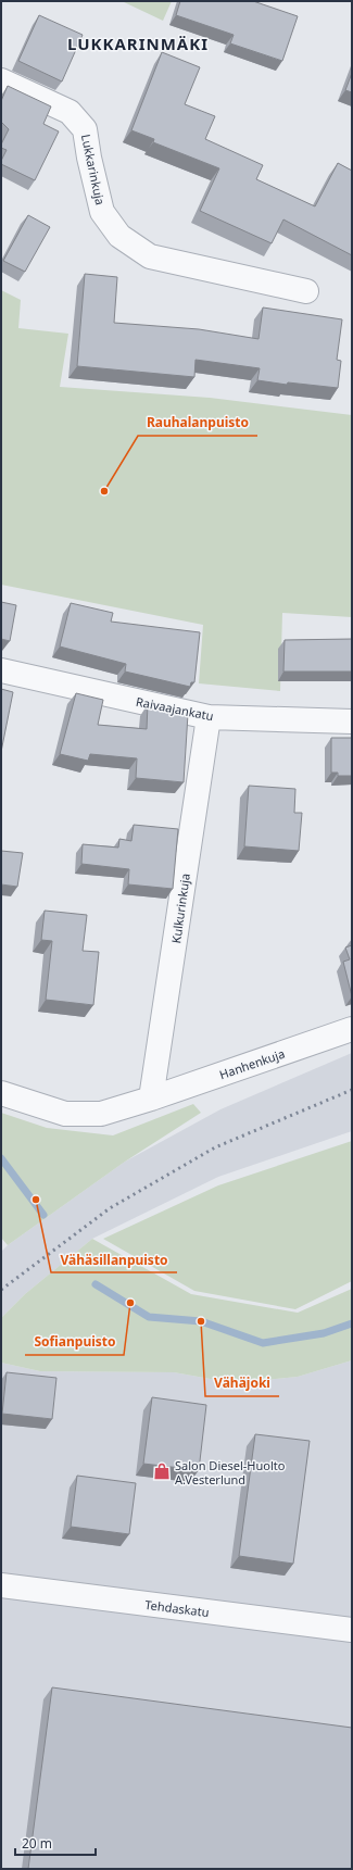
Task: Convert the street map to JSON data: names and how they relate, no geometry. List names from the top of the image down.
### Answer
{
  "streets": {
    "street": [
      "Lukkarinkuja",
      "Raivaajankatu",
      "Kulkurinkuja",
      "Hanhenkuja",
      "Tehdaskatu"
    ]
  },
  "crossings": [
    ["Raivaajankatu", "Kulkurinkuja"],
    ["Kulkurinkuja", "Hanhenkuja"]
  ],
  "districts": ["LUKKARINMÄKI"],
  "places": {
    "other": [
      "Rauhalanpuisto",
      "Vähäsillanpuisto",
      "Sofianpuisto",
      "Vähäjoki"
    ],
    "shop": ["Salon Diesel-Huolto A.Vesterlund"]
  },
  "scale_bar": "20 m"
}
